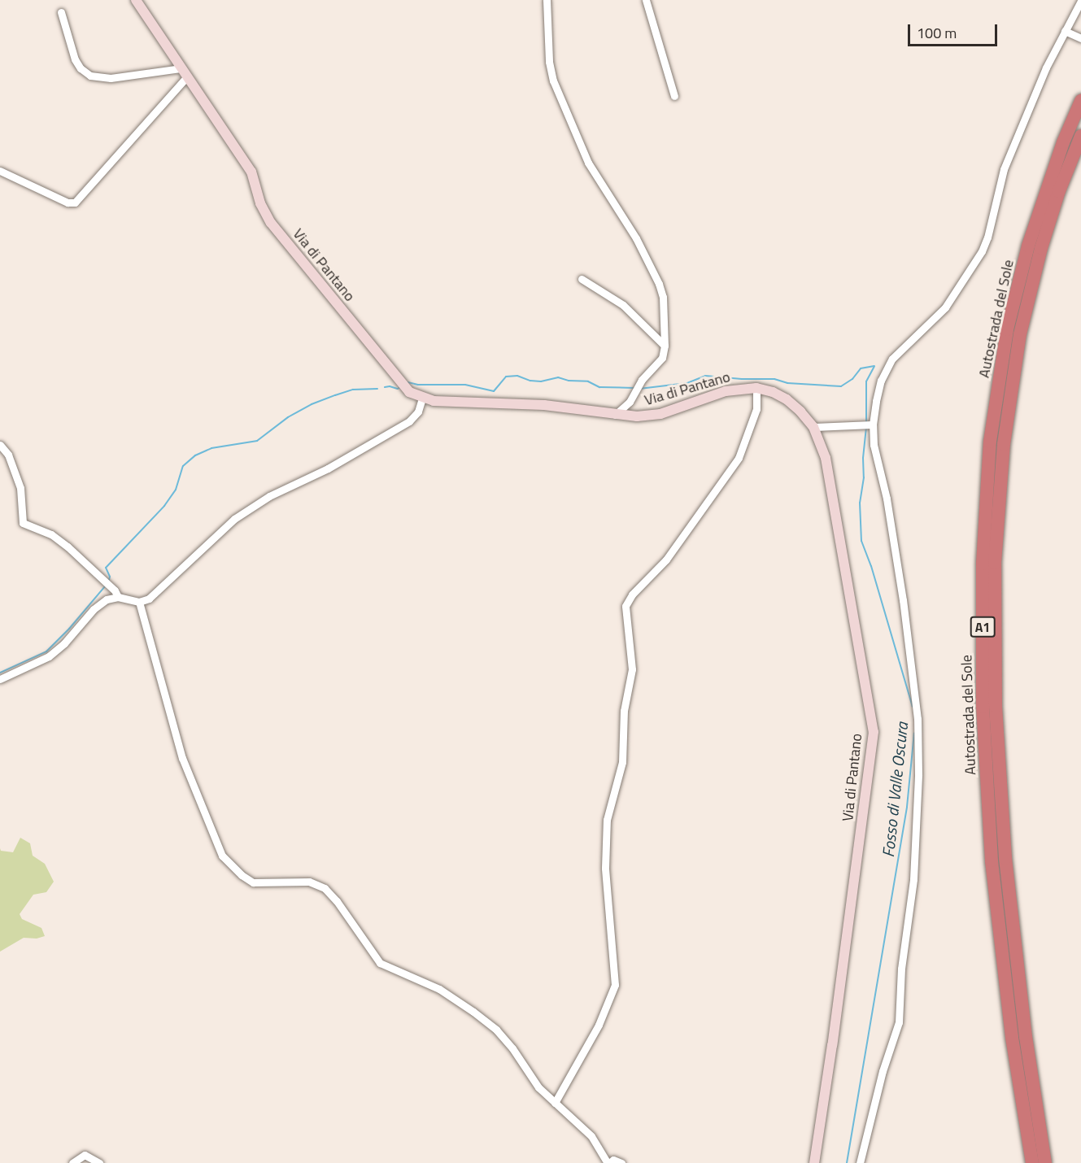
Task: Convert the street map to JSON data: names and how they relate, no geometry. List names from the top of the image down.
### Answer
{
  "streets": {
    "highway": ["Autostrada del Sole", "A1"],
    "street": ["Via di Pantano"]
  },
  "water": ["Fosso di Valle Oscura"],
  "scale_bar": "100 m"
}
